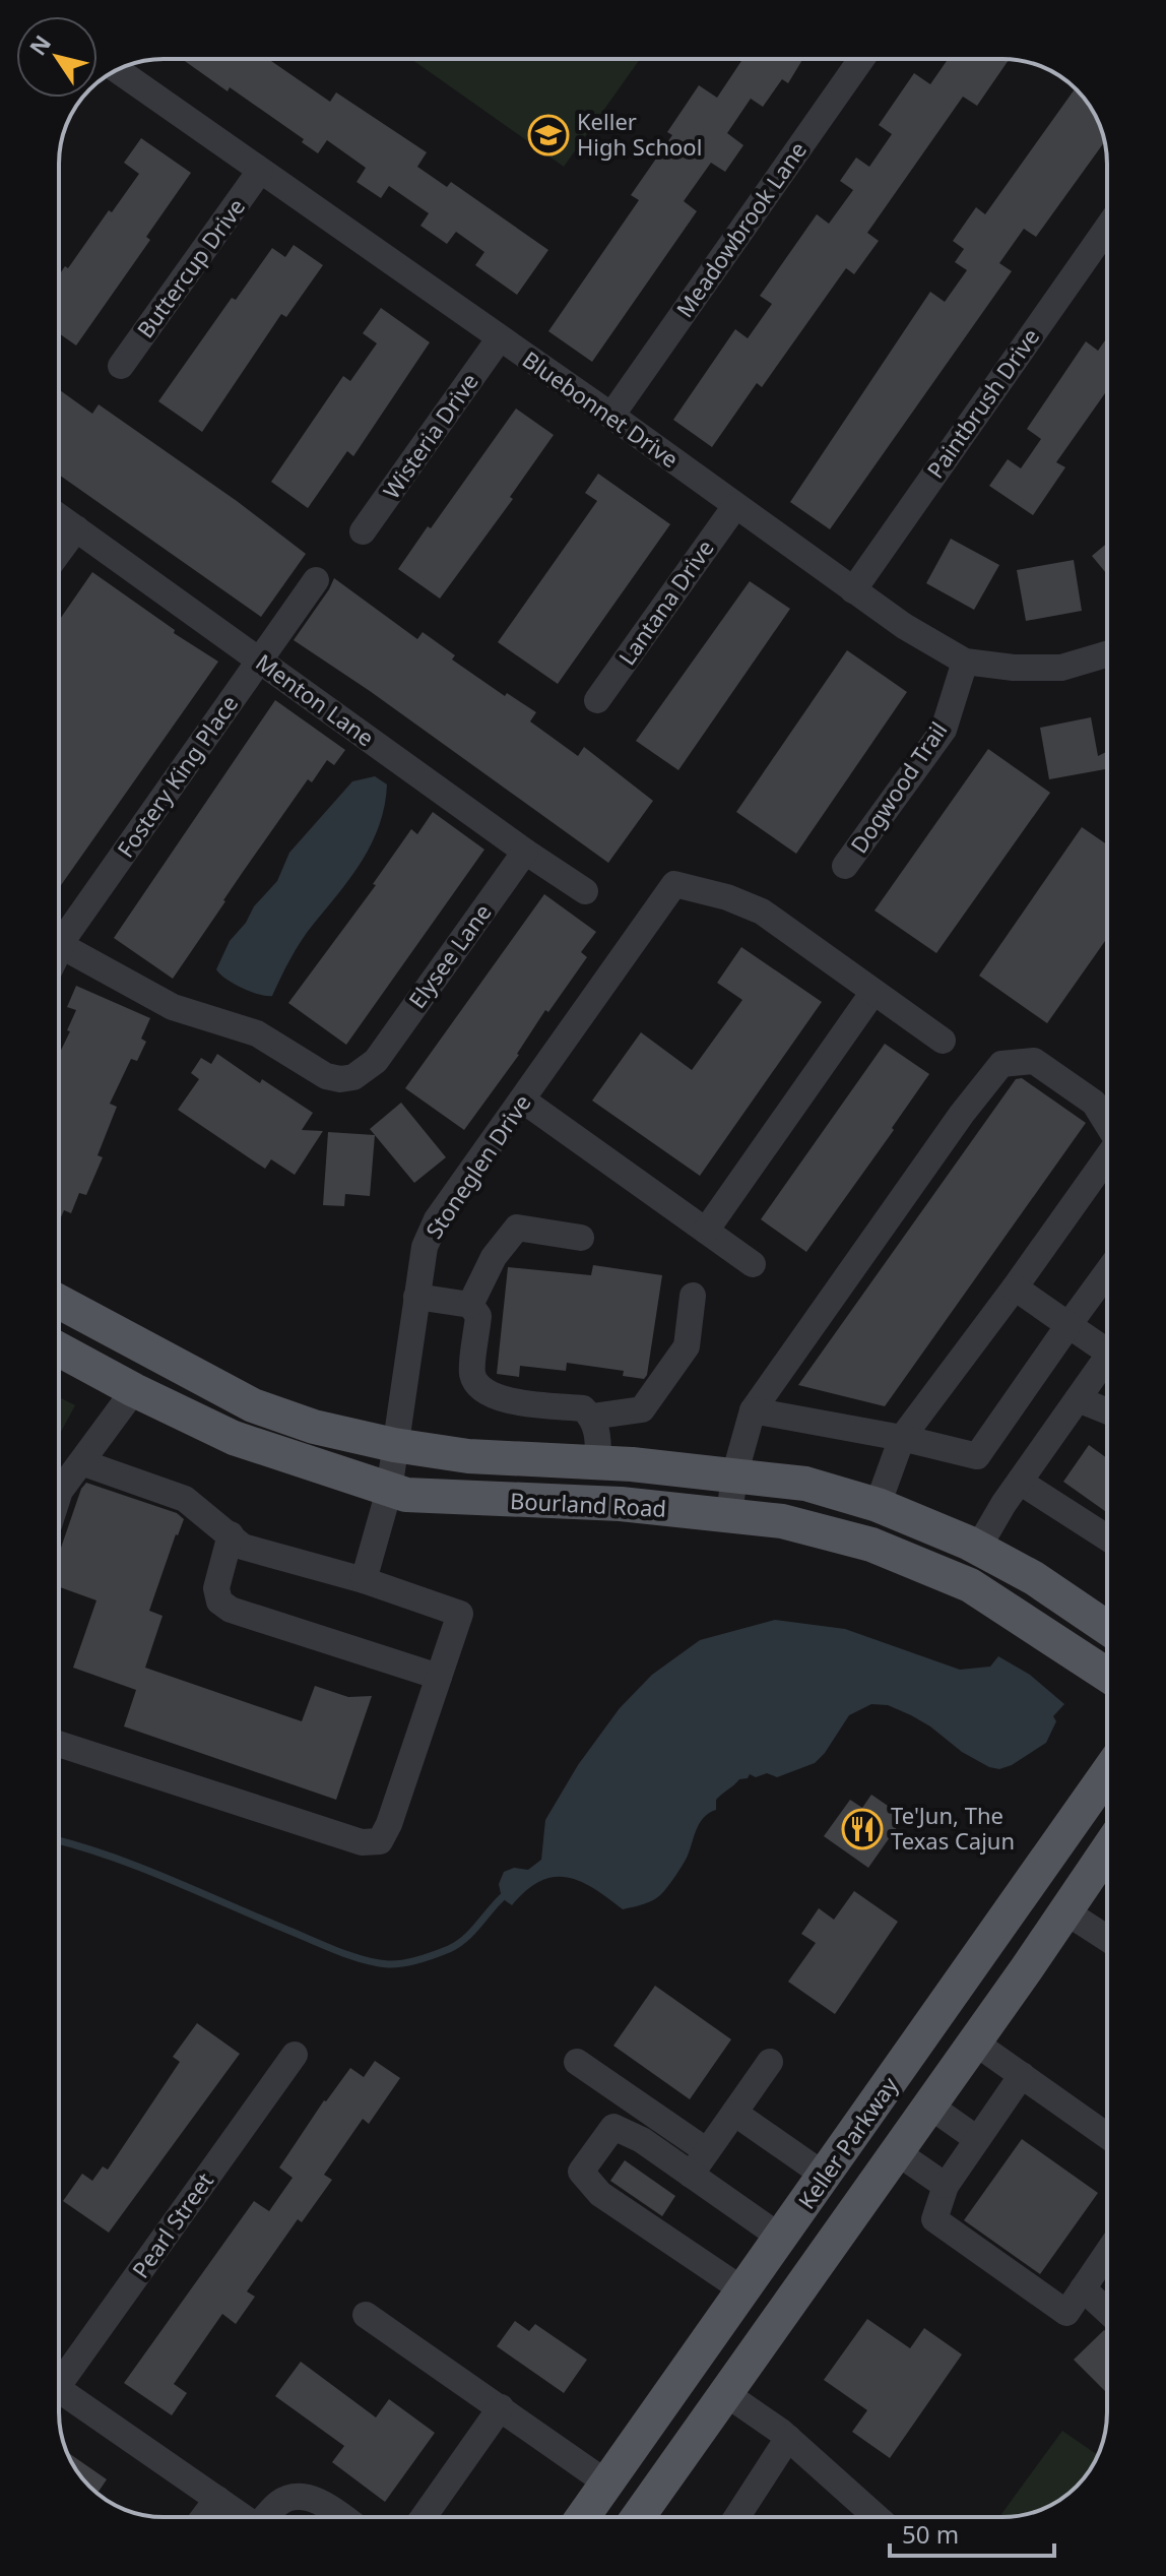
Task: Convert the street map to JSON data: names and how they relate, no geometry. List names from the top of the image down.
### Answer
{
  "streets": {
    "main road": ["Bourland Road", "Keller Parkway"],
    "street": [
      "Meadowbrook Lane",
      "Buttercup Drive",
      "Paintbrush Drive",
      "Bluebonnet Drive",
      "Wisteria Drive",
      "Lantana Drive",
      "Menton Lane",
      "Fostery King Place",
      "Dogwood Trail",
      "Elysee Lane",
      "Stoneglen Drive",
      "Pearl Street"
    ]
  },
  "crossings": [
    ["Meadowbrook Lane", "Bluebonnet Drive"],
    ["Buttercup Drive", "Bluebonnet Drive"],
    ["Paintbrush Drive", "Bluebonnet Drive"],
    ["Bluebonnet Drive", "Wisteria Drive"],
    ["Bluebonnet Drive", "Lantana Drive"],
    ["Bluebonnet Drive", "Dogwood Trail"],
    ["Menton Lane", "Fostery King Place"],
    ["Menton Lane", "Elysee Lane"],
    ["Fostery King Place", "Elysee Lane"],
    ["Stoneglen Drive", "Bourland Road"]
  ],
  "places": {
    "school or university": ["Keller High School"],
    "restaurant": ["Te'Jun, The Texas Cajun"]
  },
  "scale_bar": "50 m",
  "north": "top left"
}
